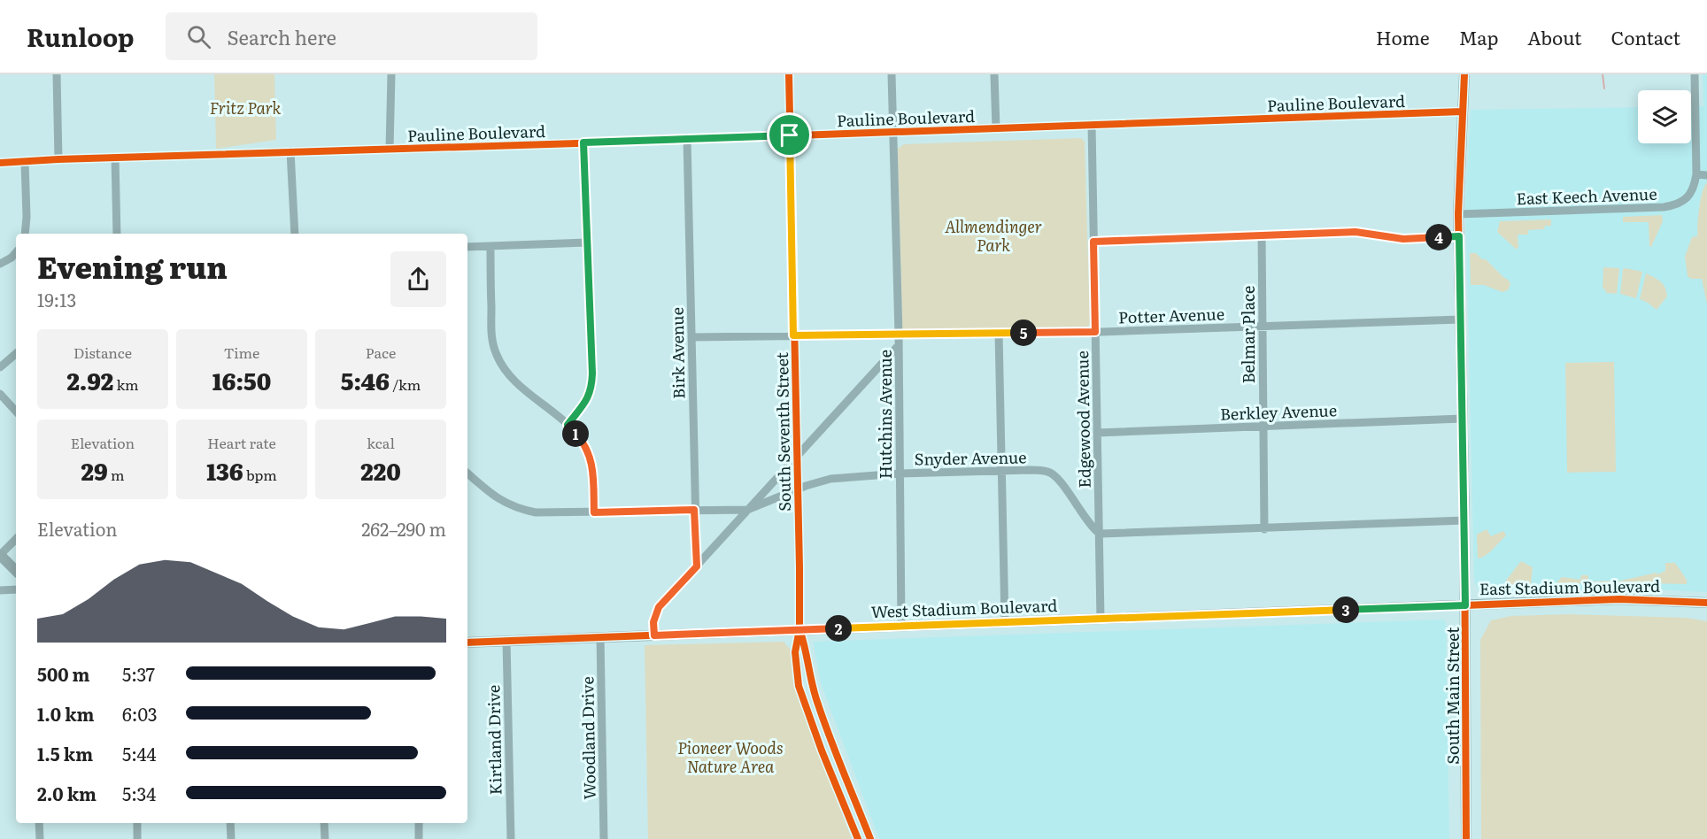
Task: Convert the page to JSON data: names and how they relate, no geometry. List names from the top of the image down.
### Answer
{
  "streets": {
    "main road": ["East Stadium Boulevard", "West Stadium Boulevard", "South Main Street"],
    "street": [
      "Pauline Boulevard",
      "East Keech Avenue",
      "Potter Avenue",
      "Belmar Place",
      "Birk Avenue",
      "Berkley Avenue",
      "Hutchins Avenue",
      "Edgewood Avenue",
      "South Seventh Street",
      "Snyder Avenue",
      "Woodland Drive",
      "Kirtland Drive"
    ]
  },
  "crossings": [
    ["Pauline Boulevard", "Birk Avenue"],
    ["Pauline Boulevard", "Hutchins Avenue"],
    ["Pauline Boulevard", "Edgewood Avenue"],
    ["Pauline Boulevard", "South Seventh Street"],
    ["Pauline Boulevard", "South Main Street"],
    ["East Keech Avenue", "South Main Street"],
    ["Potter Avenue", "Belmar Place"],
    ["Potter Avenue", "Birk Avenue"],
    ["Potter Avenue", "Hutchins Avenue"],
    ["Potter Avenue", "Edgewood Avenue"],
    ["Potter Avenue", "South Seventh Street"],
    ["Potter Avenue", "South Main Street"],
    ["Belmar Place", "Berkley Avenue"],
    ["Birk Avenue", "Snyder Avenue"],
    ["Berkley Avenue", "Edgewood Avenue"],
    ["Berkley Avenue", "South Main Street"],
    ["Hutchins Avenue", "Snyder Avenue"],
    ["Hutchins Avenue", "West Stadium Boulevard"],
    ["Edgewood Avenue", "Snyder Avenue"],
    ["Edgewood Avenue", "West Stadium Boulevard"],
    ["South Seventh Street", "Snyder Avenue"],
    ["South Seventh Street", "West Stadium Boulevard"],
    ["East Stadium Boulevard", "West Stadium Boulevard"],
    ["East Stadium Boulevard", "South Main Street"],
    ["West Stadium Boulevard", "South Main Street"],
    ["West Stadium Boulevard", "Woodland Drive"],
    ["West Stadium Boulevard", "Kirtland Drive"]
  ],
  "parks": ["Fritz Park", "Allmendinger Park", "Pioneer Woods Nature Area"],
  "page": {
    "header": "Runloop",
    "search": "Search here",
    "nav": [
      "Home",
      "Map",
      "About",
      "Contact"
    ],
    "pins": [
      "4",
      "5",
      "1",
      "3",
      "2"
    ],
    "heading": ["Evening run", "19:13"],
    "stats": [
      ["Distance", "2.92 km"],
      ["Time", "16:50"],
      ["Pace", "5:46 /km"],
      ["Elevation", "29 m"],
      ["Heart rate", "136 bpm"],
      ["kcal", "220"]
    ],
    "chart": ["Elevation", "262–290 m"],
    "list": [
      {
        "name": "500 m",
        "note": "5:37"
      },
      {
        "name": "1.0 km",
        "note": "6:03"
      },
      {
        "name": "1.5 km",
        "note": "5:44"
      },
      {
        "name": "2.0 km",
        "note": "5:34"
      }
    ]
  }
}
